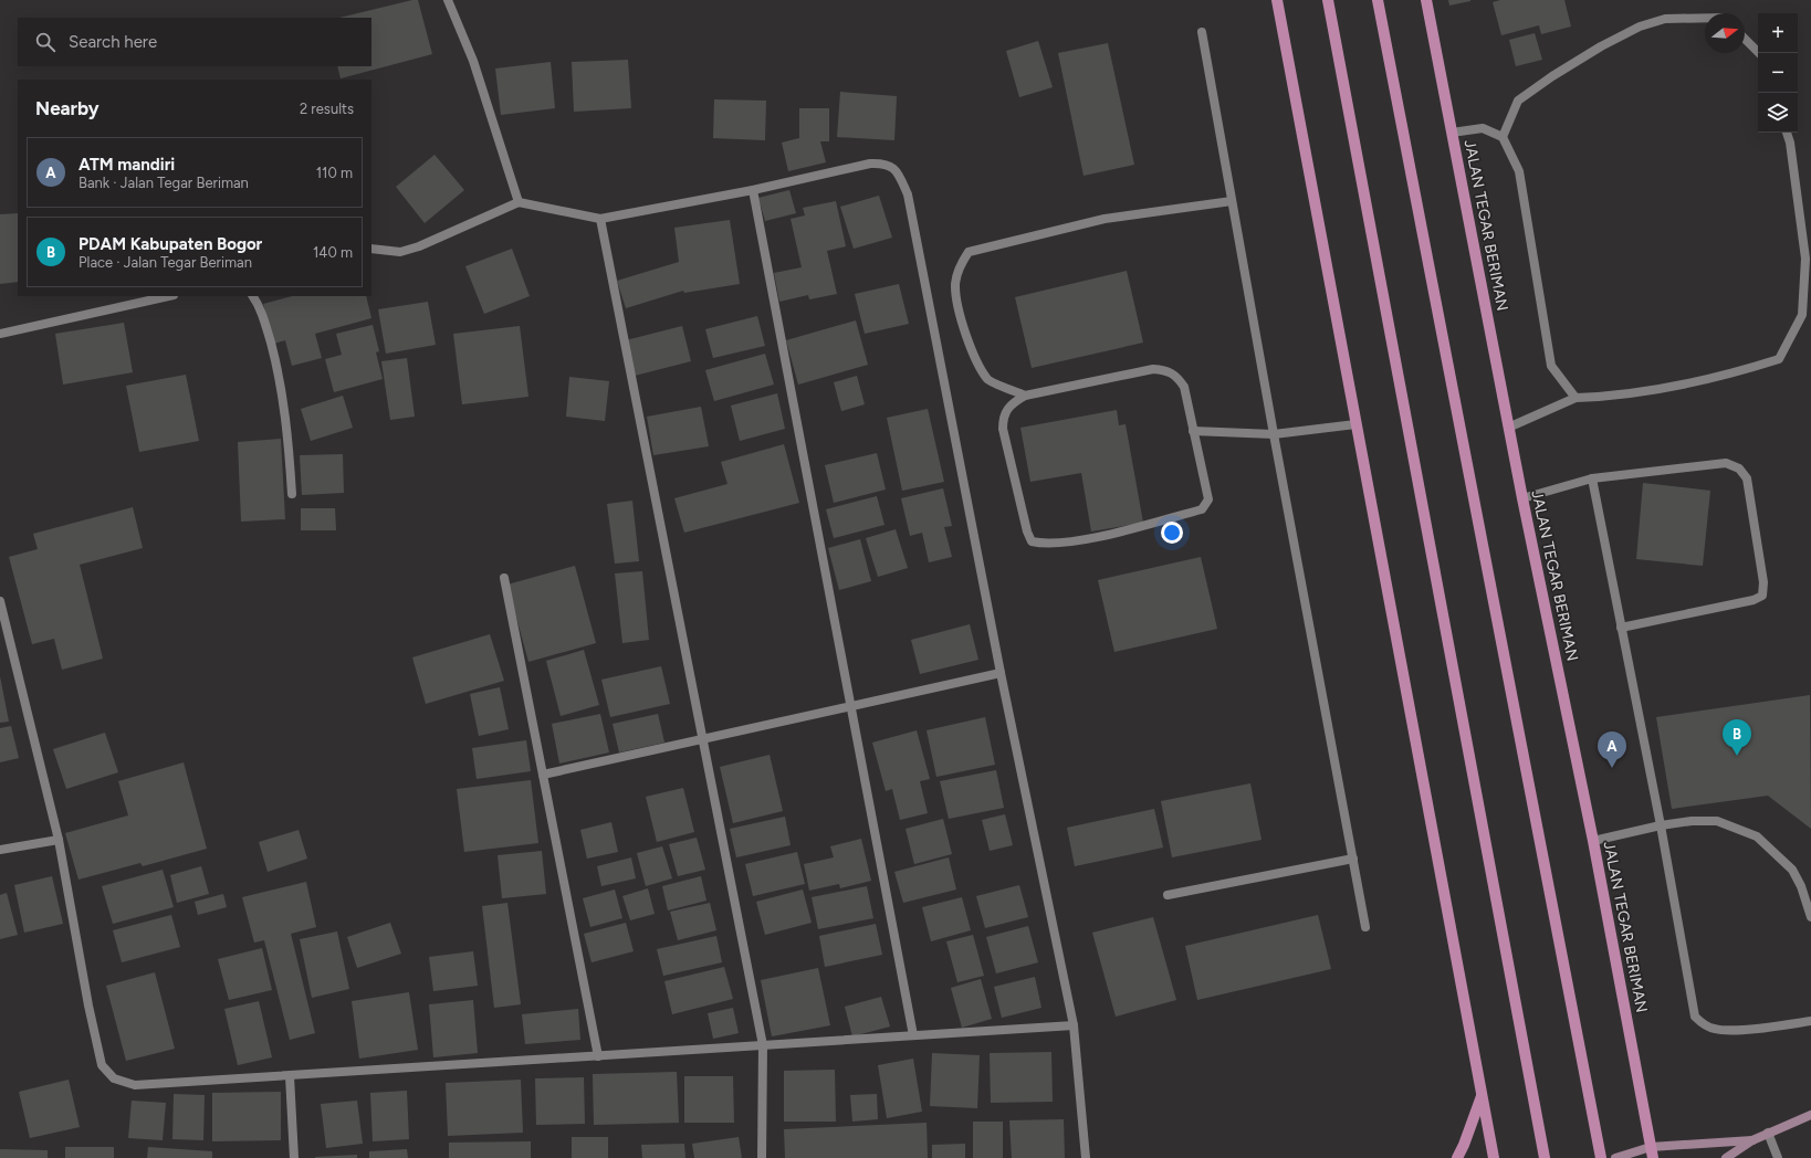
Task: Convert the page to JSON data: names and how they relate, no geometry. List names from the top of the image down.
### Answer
{
  "streets": {
    "main road": ["JALAN TEGAR BERIMAN"]
  },
  "north": "right",
  "page": {
    "map_buttons": ["+", "−"],
    "search": "Search here",
    "heading": ["Nearby", "2 results"],
    "list": [
      {
        "mark": "A",
        "name": "ATM mandiri",
        "note": "Bank · Jalan Tegar Beriman",
        "value": "110 m"
      },
      {
        "mark": "B",
        "name": "PDAM Kabupaten Bogor",
        "note": "Place · Jalan Tegar Beriman",
        "value": "140 m"
      }
    ],
    "pins": ["B", "A"]
  }
}
